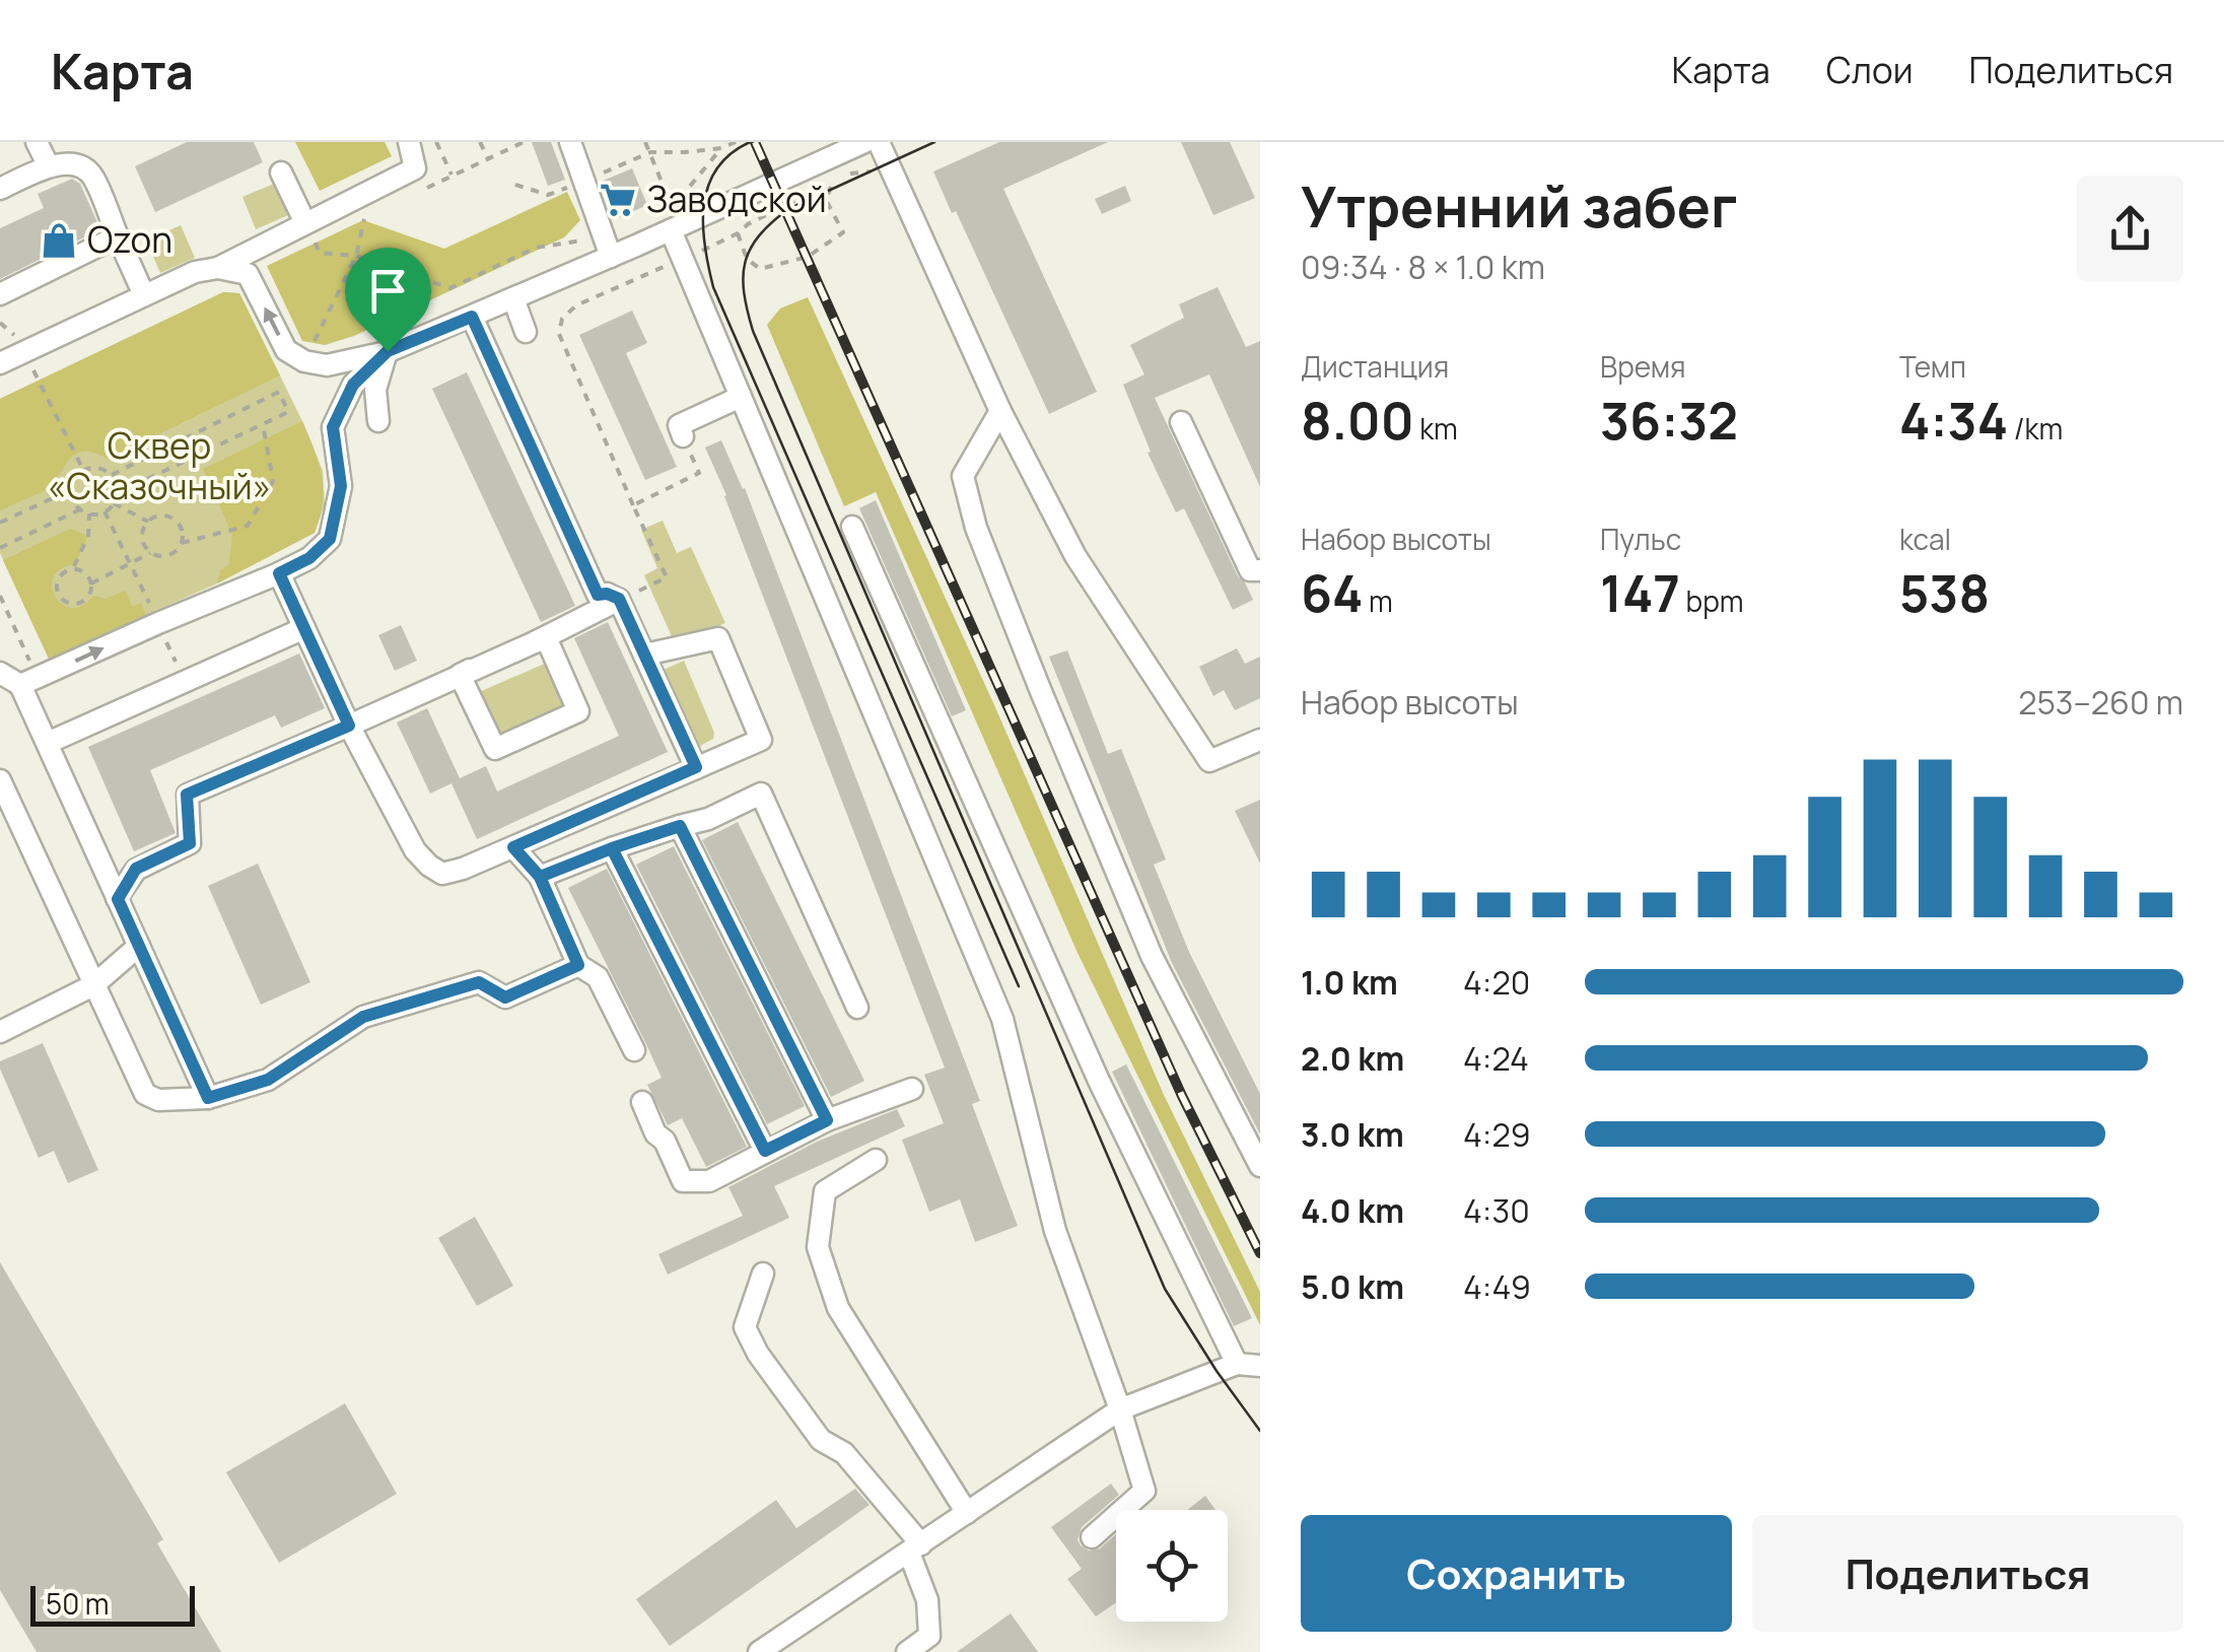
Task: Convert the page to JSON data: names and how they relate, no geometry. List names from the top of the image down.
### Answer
{
  "parks": ["Сквер «Сказочный»"],
  "places": {
    "supermarket": ["Заводской"],
    "shop": ["Ozon"]
  },
  "scale_bar": "50 m",
  "page": {
    "header": "Карта",
    "nav": ["Карта", "Слои", "Поделиться"],
    "heading": ["Утренний забег", "09:34 · 8 × 1.0 km"],
    "stats": [
      ["Дистанция", "8.00 km"],
      ["Время", "36:32"],
      ["Темп", "4:34 /km"],
      ["Набор высоты", "64 m"],
      ["Пульс", "147 bpm"],
      ["kcal", "538"]
    ],
    "chart": ["Набор высоты", "253–260 m"],
    "list": [
      {
        "name": "1.0 km",
        "note": "4:20"
      },
      {
        "name": "2.0 km",
        "note": "4:24"
      },
      {
        "name": "3.0 km",
        "note": "4:29"
      },
      {
        "name": "4.0 km",
        "note": "4:30"
      },
      {
        "name": "5.0 km",
        "note": "4:49"
      }
    ],
    "buttons": ["Сохранить", "Поделиться"],
    "scale": "50 m"
  }
}
